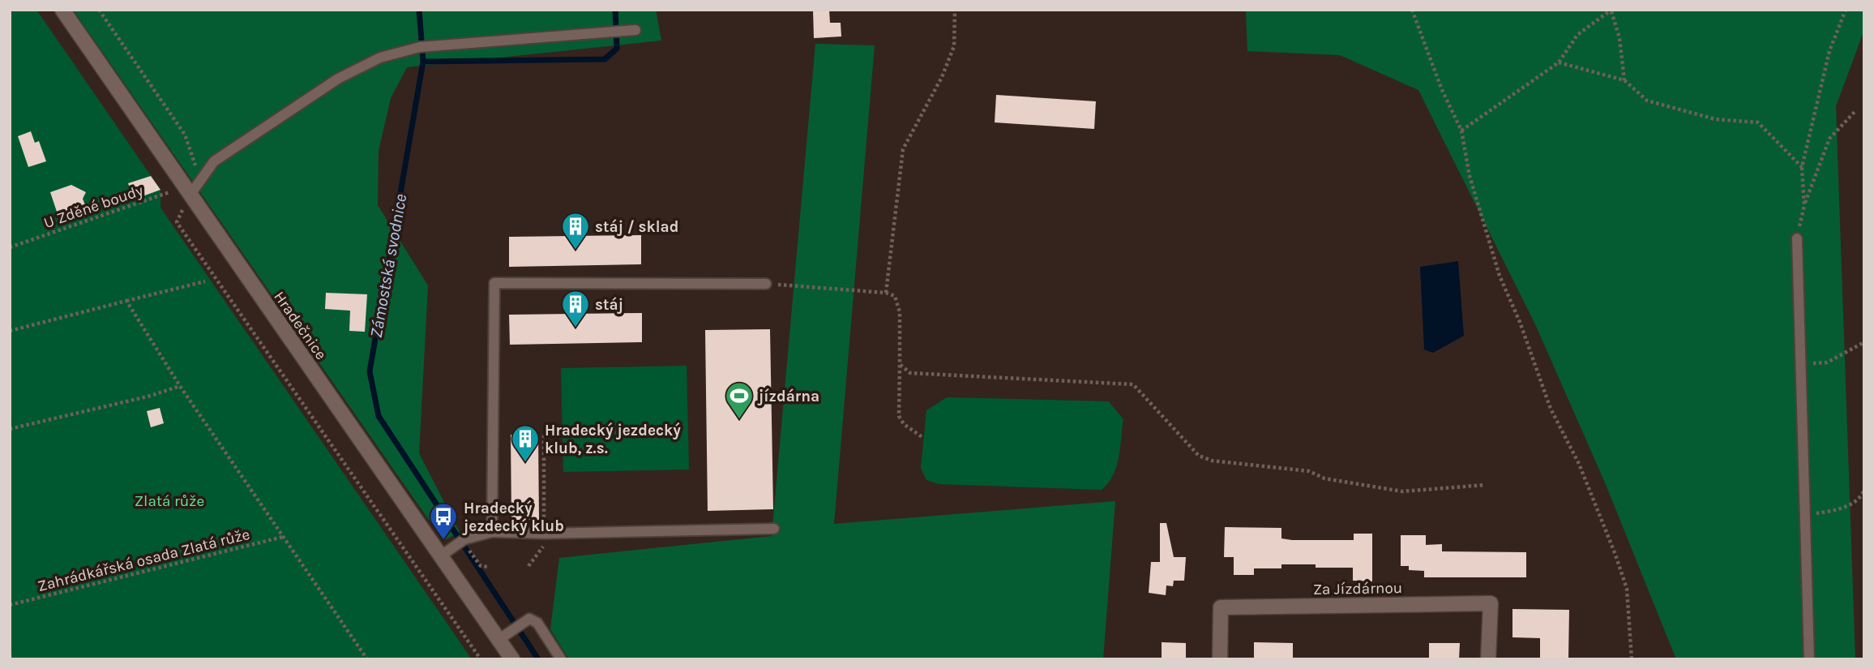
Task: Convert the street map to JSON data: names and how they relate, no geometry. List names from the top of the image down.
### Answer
{
  "streets": {
    "street": ["Hradečnice", "Za Jízdárnou"],
    "path": ["U Zděné boudy", "Zahrádkářská osada Zlatá růže"]
  },
  "crossings": [
    ["U Zděné boudy", "Hradečnice"]
  ],
  "water": ["Zámostská svodnice"],
  "parks": ["Zlatá růže"],
  "places": {
    "building": ["stáj / sklad", "stáj", "Hradecký jezdecký klub, z.s."],
    "sports": ["jízdárna"],
    "bus stop": ["Hradecký jezdecký klub"]
  }
}
